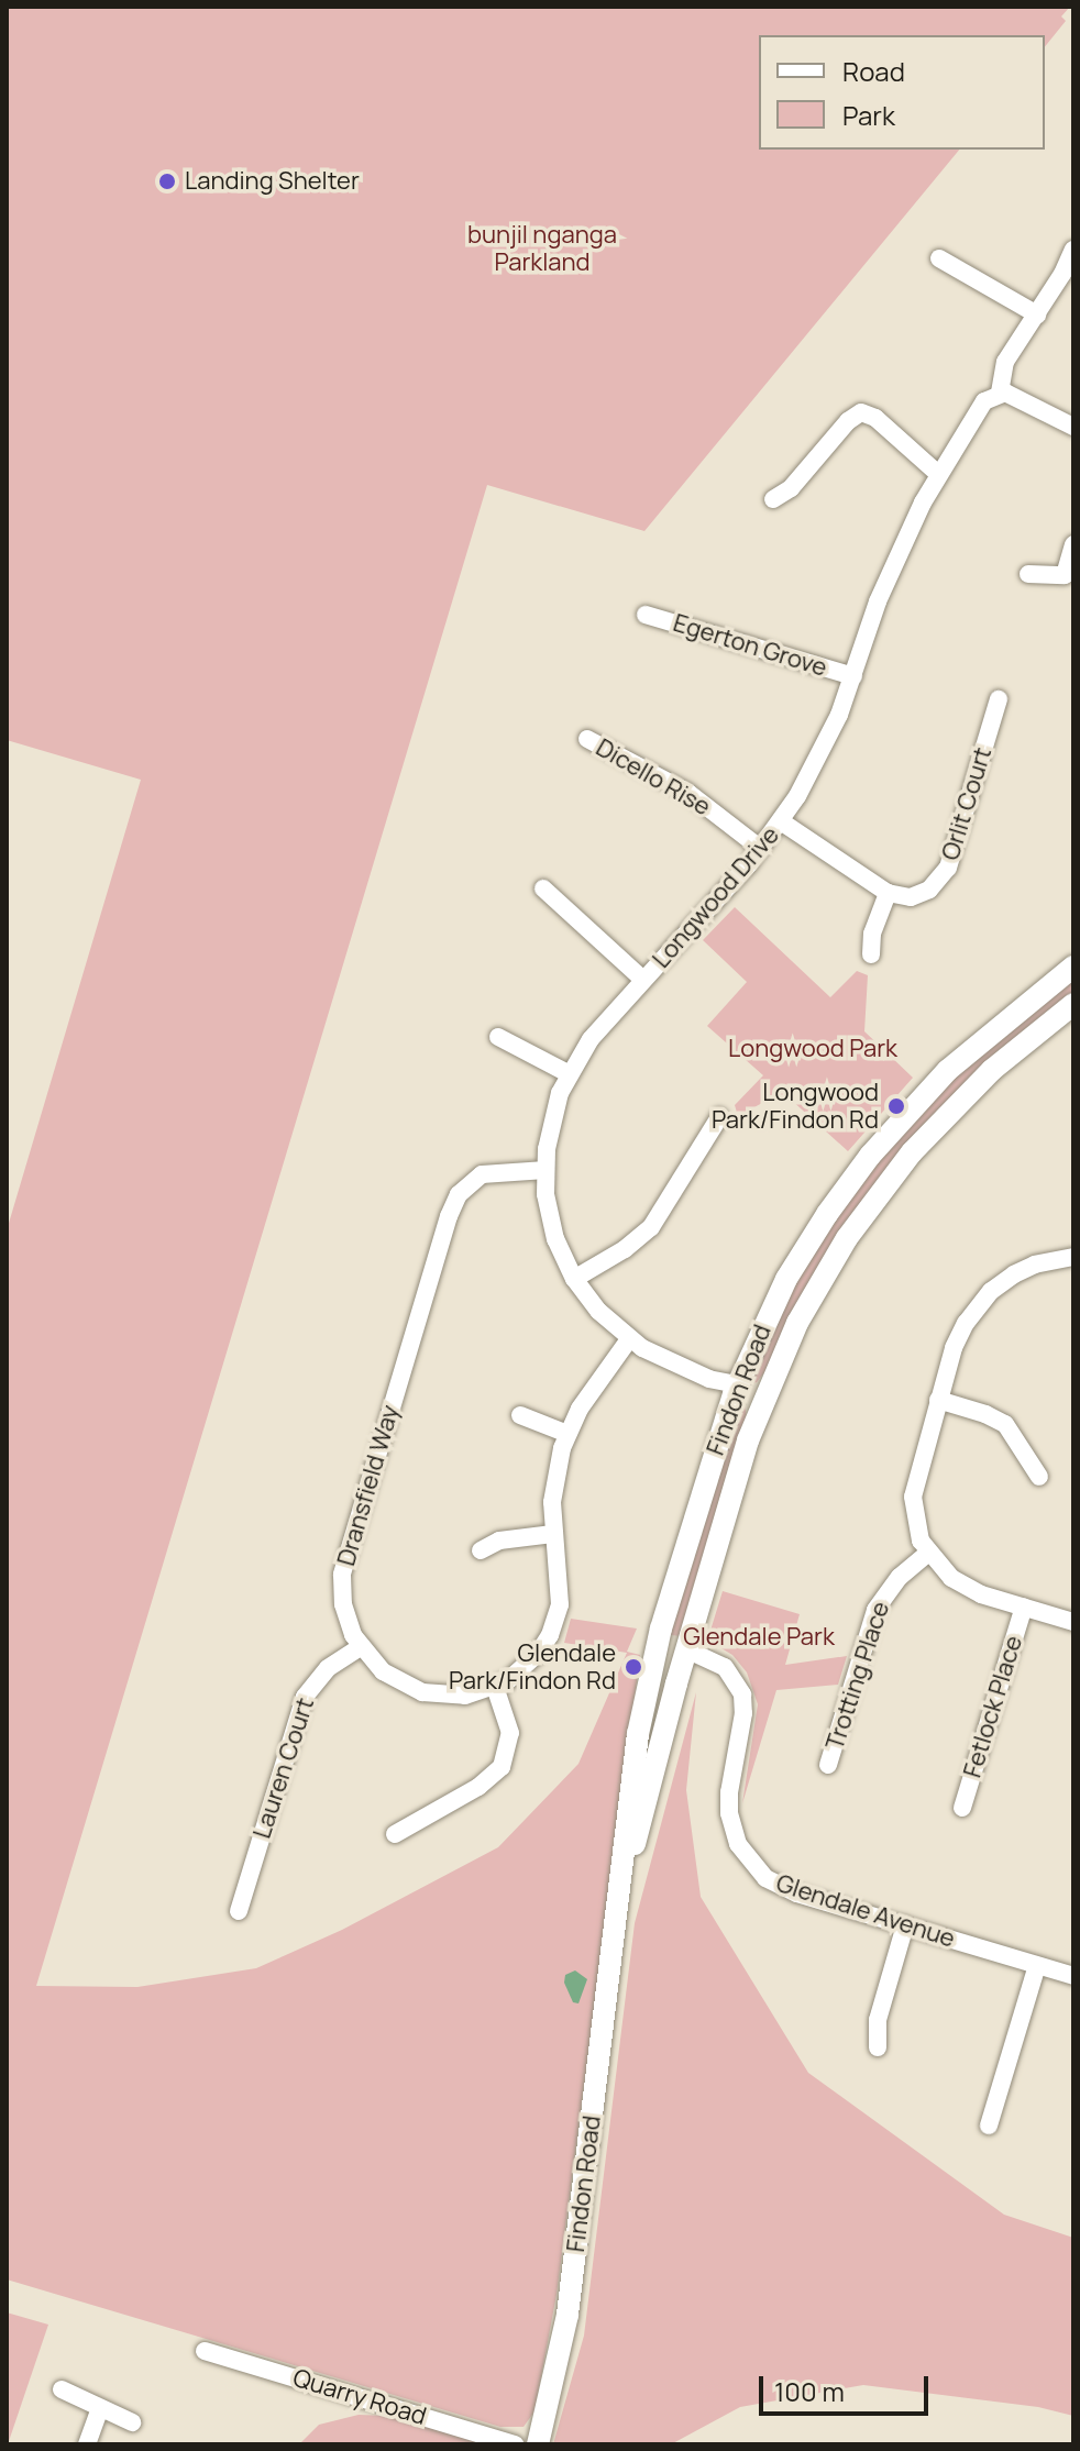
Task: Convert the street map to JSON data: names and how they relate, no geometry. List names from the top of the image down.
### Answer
{
  "streets": {
    "main road": ["Findon Road"],
    "street": [
      "Egerton Grove",
      "Dicello Rise",
      "Orlit Court",
      "Longwood Drive",
      "Dransfield Way",
      "Trotting Place",
      "Fetlock Place",
      "Lauren Court",
      "Glendale Avenue",
      "Quarry Road"
    ]
  },
  "crossings": [
    ["Egerton Grove", "Longwood Drive"],
    ["Dicello Rise", "Longwood Drive"],
    ["Longwood Drive", "Findon Road"],
    ["Longwood Drive", "Dransfield Way"],
    ["Findon Road", "Glendale Avenue"],
    ["Dransfield Way", "Lauren Court"]
  ],
  "parks": ["bunjil nganga Parkland", "Longwood Park", "Glendale Park"],
  "places": ["Landing Shelter", "Longwood Park/Findon Rd", "Glendale Park/Findon Rd"],
  "legend": ["Road", "Park"],
  "scale_bar": "100 m"
}
